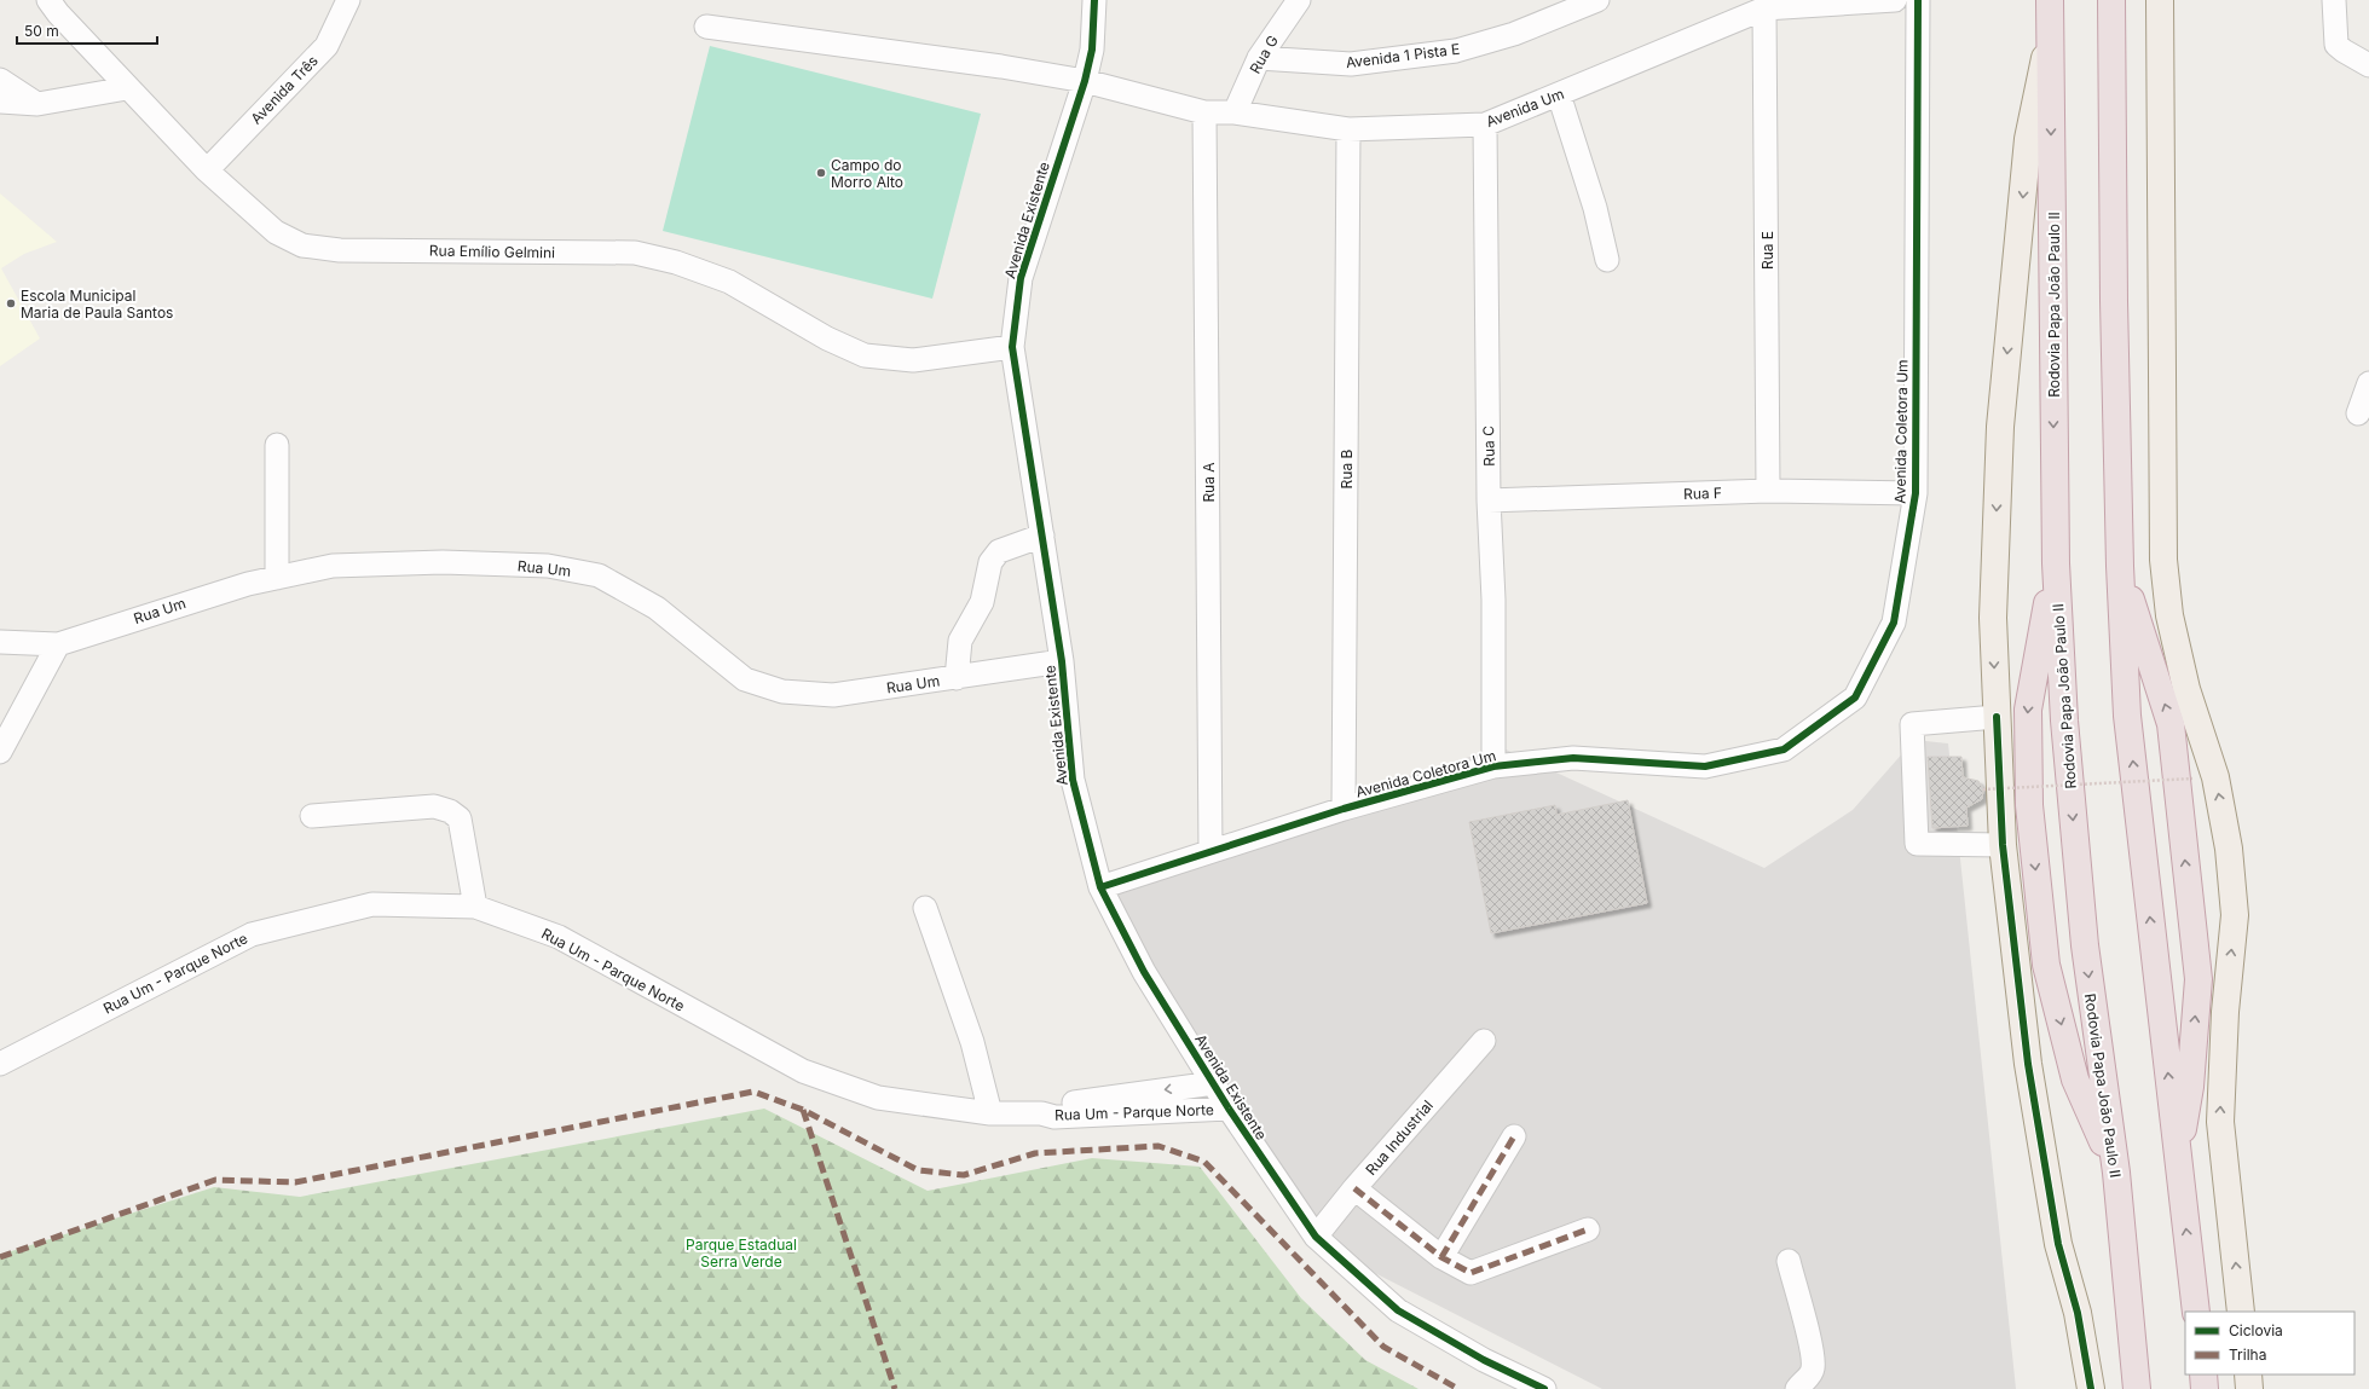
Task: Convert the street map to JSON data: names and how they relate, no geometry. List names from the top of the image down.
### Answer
{
  "streets": {
    "highway": ["Rodovia Papa João Paulo II"],
    "street": [
      "Rua G",
      "Avenida 1 Pista E",
      "Avenida Três",
      "Avenida Um",
      "Avenida Existente",
      "Rua E",
      "Rua Emílio Gelmini",
      "Avenida Coletora Um",
      "Rua C",
      "Rua B",
      "Rua A",
      "Rua F",
      "Rua Um",
      "Rua Um - Parque Norte",
      "Rua Industrial"
    ]
  },
  "crossings": [
    ["Rua G", "Avenida 1 Pista E"],
    ["Rua G", "Avenida Um"],
    ["Avenida Três", "Rua Emílio Gelmini"],
    ["Avenida Um", "Avenida Existente"],
    ["Avenida Um", "Rua E"],
    ["Avenida Um", "Rua C"],
    ["Avenida Um", "Rua B"],
    ["Avenida Um", "Rua A"],
    ["Avenida Existente", "Rua Emílio Gelmini"],
    ["Avenida Existente", "Avenida Coletora Um"],
    ["Avenida Existente", "Rua Um"],
    ["Avenida Existente", "Rua Um - Parque Norte"],
    ["Avenida Existente", "Rua Industrial"],
    ["Rua E", "Rua F"],
    ["Avenida Coletora Um", "Rua C"],
    ["Avenida Coletora Um", "Rua B"],
    ["Avenida Coletora Um", "Rua A"],
    ["Avenida Coletora Um", "Rua F"],
    ["Rua C", "Rua F"]
  ],
  "parks": ["Parque Estadual Serra Verde"],
  "places": ["Campo do Morro Alto", "Escola Municipal Maria de Paula Santos"],
  "legend": ["Ciclovia", "Trilha"],
  "scale_bar": "50 m"
}
